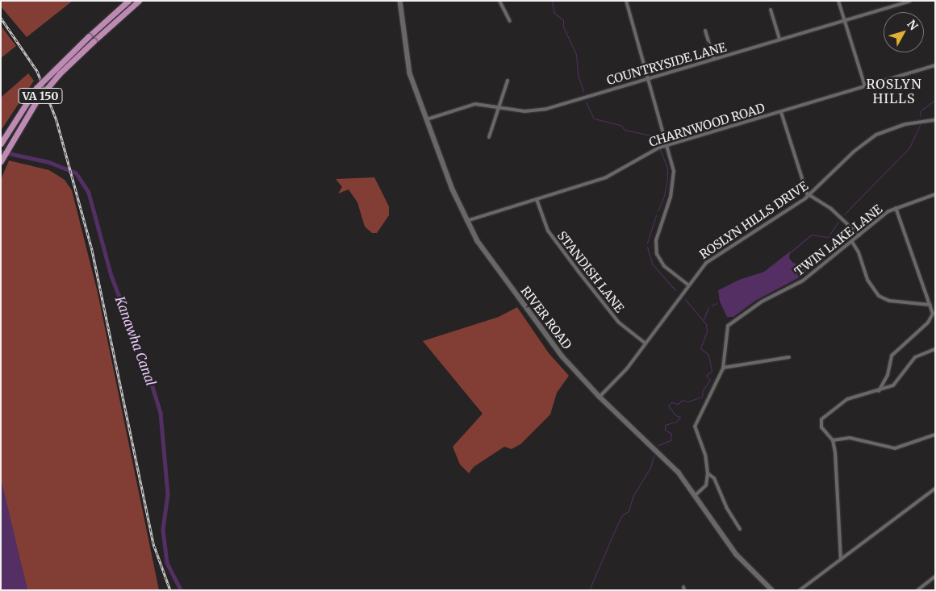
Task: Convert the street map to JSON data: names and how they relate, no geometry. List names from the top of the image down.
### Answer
{
  "streets": {
    "highway": ["VA 150"],
    "main road": ["RIVER ROAD"],
    "street": [
      "COUNTRYSIDE LANE",
      "CHARNWOOD ROAD",
      "ROSLYN HILLS DRIVE",
      "TWIN LAKE LANE",
      "STANDISH LANE"
    ]
  },
  "crossings": [
    ["COUNTRYSIDE LANE", "RIVER ROAD"],
    ["CHARNWOOD ROAD", "STANDISH LANE"],
    ["CHARNWOOD ROAD", "RIVER ROAD"],
    ["ROSLYN HILLS DRIVE", "STANDISH LANE"],
    ["ROSLYN HILLS DRIVE", "RIVER ROAD"]
  ],
  "districts": ["ROSLYN HILLS"],
  "water": ["Kanawha Canal"],
  "north": "top right"
}
